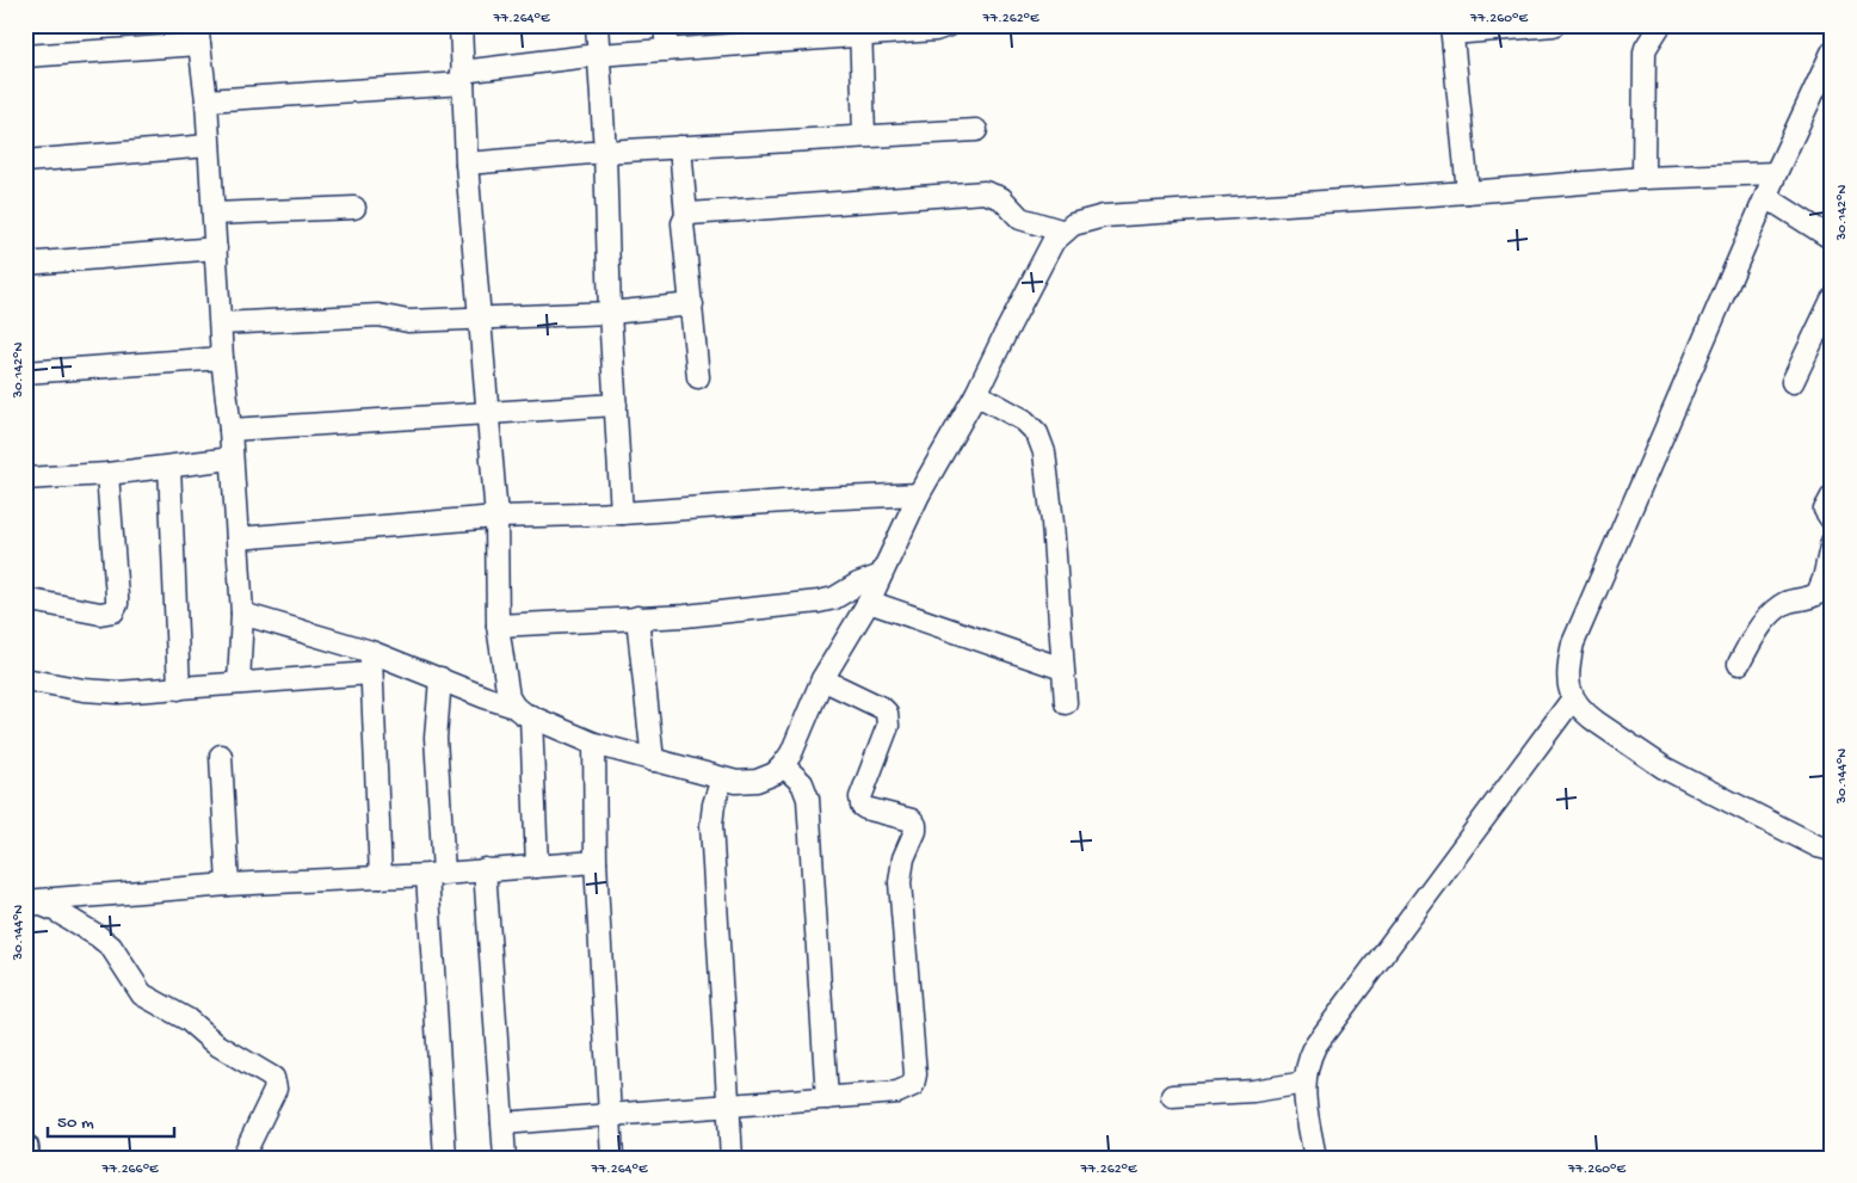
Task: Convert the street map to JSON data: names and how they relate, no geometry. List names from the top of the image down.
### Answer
{
  "scale_bar": "50 m",
  "coordinates": [
    "77.264°E",
    "77.262°E",
    "77.260°E",
    "30.142°N",
    "30.144°N",
    "77.266°E"
  ]
}
